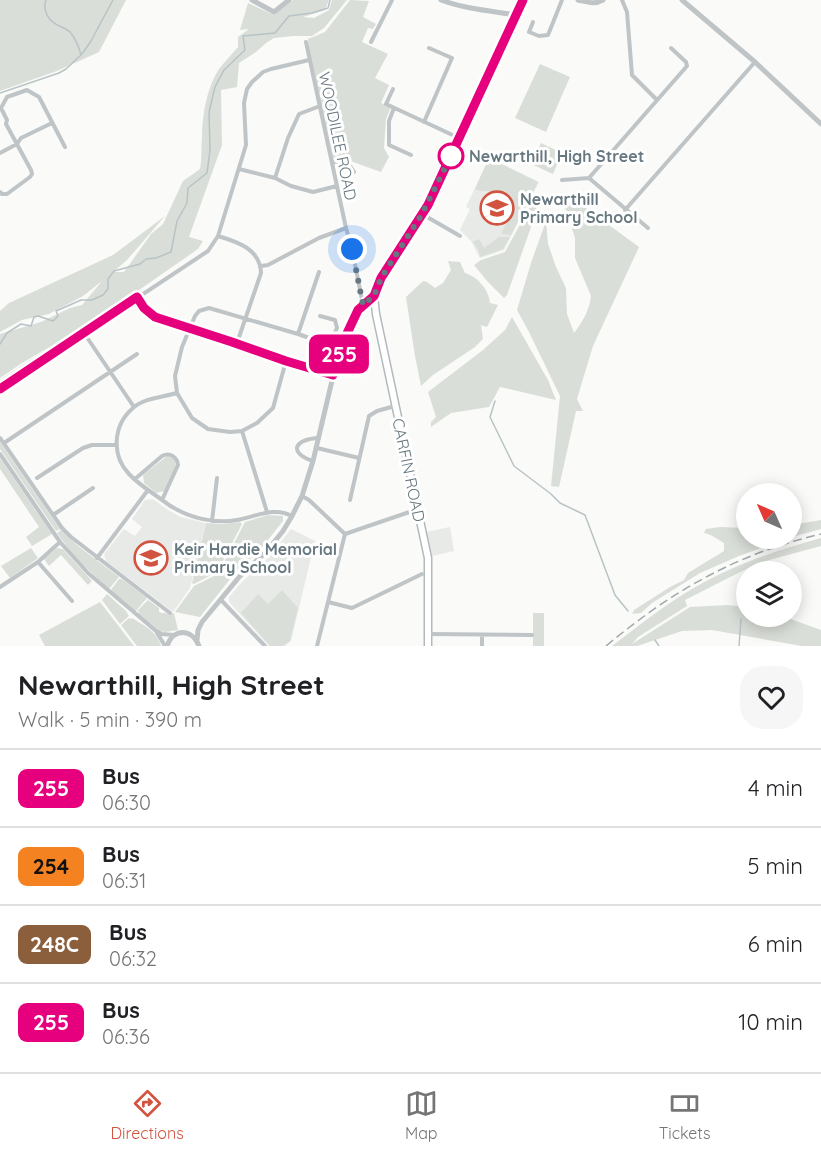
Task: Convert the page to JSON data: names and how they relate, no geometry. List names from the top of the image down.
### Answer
{
  "streets": {
    "main road": ["CARFIN ROAD"],
    "street": ["WOODILEE ROAD"]
  },
  "places": {
    "other": ["Newarthill, High Street"],
    "school or university": ["Newarthill Primary School", "Keir Hardie Memorial Primary School"]
  },
  "lines": ["bus line 255"],
  "north": "top left",
  "page": {
    "on_map": "255",
    "heading": ["Newarthill, High Street", "Walk · 5 min · 390 m"],
    "list": [
      {
        "mark": "255",
        "name": "Bus",
        "note": "06:30",
        "value": "4 min"
      },
      {
        "mark": "254",
        "name": "Bus",
        "note": "06:31",
        "value": "5 min"
      },
      {
        "mark": "248C",
        "name": "Bus",
        "note": "06:32",
        "value": "6 min"
      },
      {
        "mark": "255",
        "name": "Bus",
        "note": "06:36",
        "value": "10 min"
      }
    ],
    "tabs": ["Directions", "Map", "Tickets"]
  }
}
